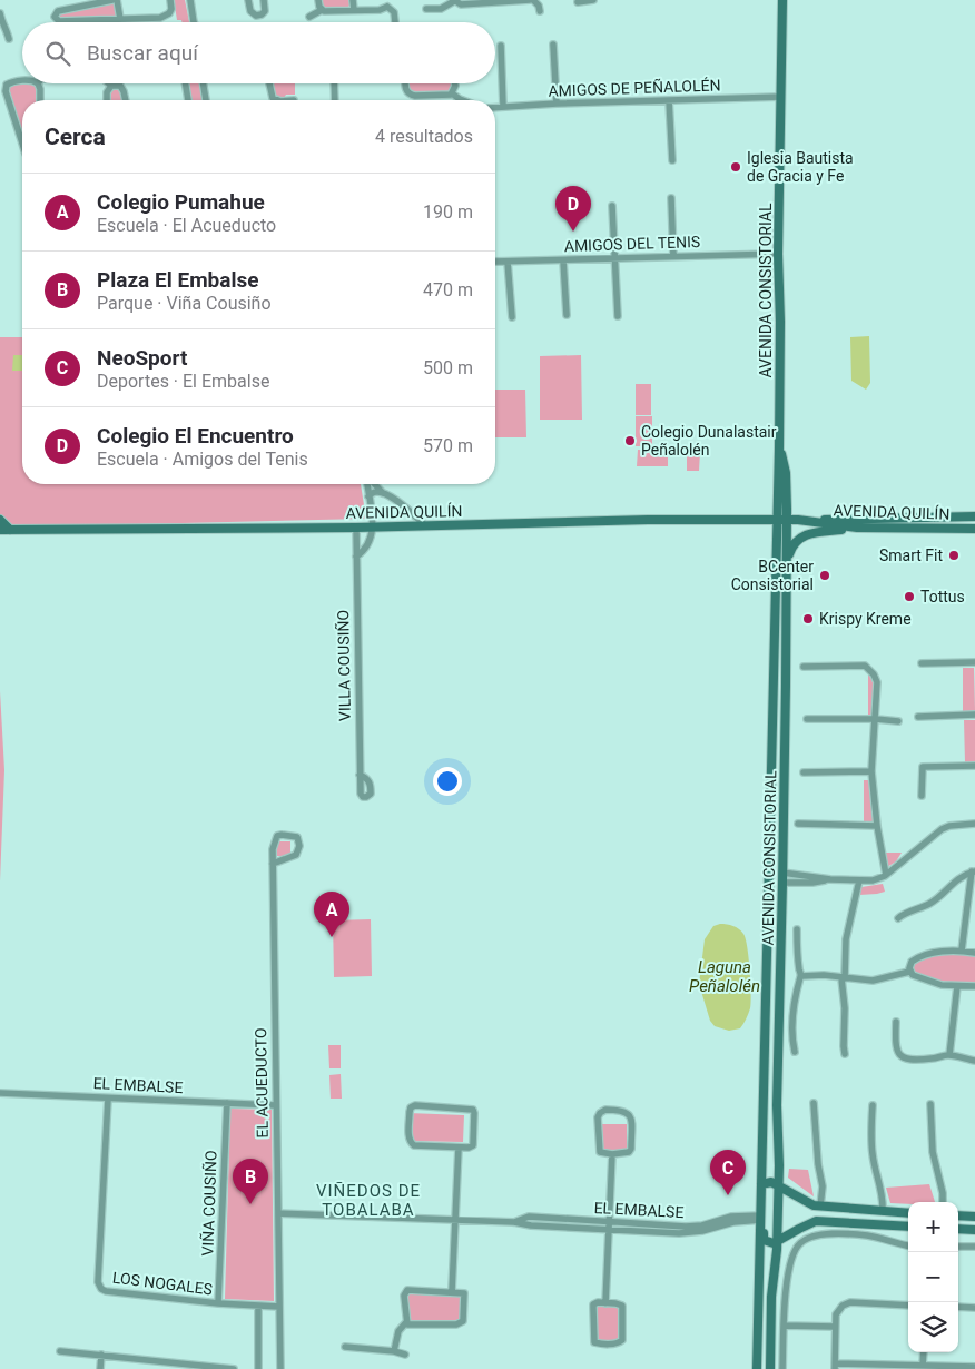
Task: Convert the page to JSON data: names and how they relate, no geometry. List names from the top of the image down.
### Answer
{
  "streets": {
    "main road": ["AVENIDA CONSISTORIAL", "AVENIDA QUILÍN"],
    "street": [
      "AMIGOS DE PEÑALOLÉN",
      "AMIGOS DEL TENIS",
      "VILLA COUSIÑO",
      "EL ACUEDUCTO",
      "EL EMBALSE",
      "VIÑA COUSIÑO",
      "LOS NOGALES"
    ]
  },
  "crossings": [
    ["AMIGOS DE PEÑALOLÉN", "AVENIDA CONSISTORIAL"],
    ["AMIGOS DEL TENIS", "AVENIDA CONSISTORIAL"],
    ["AVENIDA CONSISTORIAL", "AVENIDA QUILÍN"],
    ["AVENIDA CONSISTORIAL", "EL EMBALSE"],
    ["AVENIDA QUILÍN", "VILLA COUSIÑO"],
    ["EL ACUEDUCTO", "EL EMBALSE"],
    ["EL ACUEDUCTO", "LOS NOGALES"],
    ["EL EMBALSE", "VIÑA COUSIÑO"],
    ["EL EMBALSE", "LOS NOGALES"],
    ["VIÑA COUSIÑO", "LOS NOGALES"]
  ],
  "districts": ["VIÑEDOS DE TOBALABA"],
  "water": ["Laguna Peñalolén"],
  "places": [
    "Iglesia Bautista de Gracia y Fe",
    "Colegio Dunalastair Peñalolén",
    "Smart Fit",
    "BCenter Consistorial",
    "Tottus",
    "Krispy Kreme"
  ],
  "page": {
    "search": "Buscar aquí",
    "heading": ["Cerca", "4 resultados"],
    "list": [
      {
        "mark": "A",
        "name": "Colegio Pumahue",
        "note": "Escuela · El Acueducto",
        "value": "190 m"
      },
      {
        "mark": "B",
        "name": "Plaza El Embalse",
        "note": "Parque · Viña Cousiño",
        "value": "470 m"
      },
      {
        "mark": "C",
        "name": "NeoSport",
        "note": "Deportes · El Embalse",
        "value": "500 m"
      },
      {
        "mark": "D",
        "name": "Colegio El Encuentro",
        "note": "Escuela · Amigos del Tenis",
        "value": "570 m"
      }
    ],
    "pins": [
      "D",
      "A",
      "C",
      "B"
    ],
    "map_buttons": ["+", "−"]
  }
}
